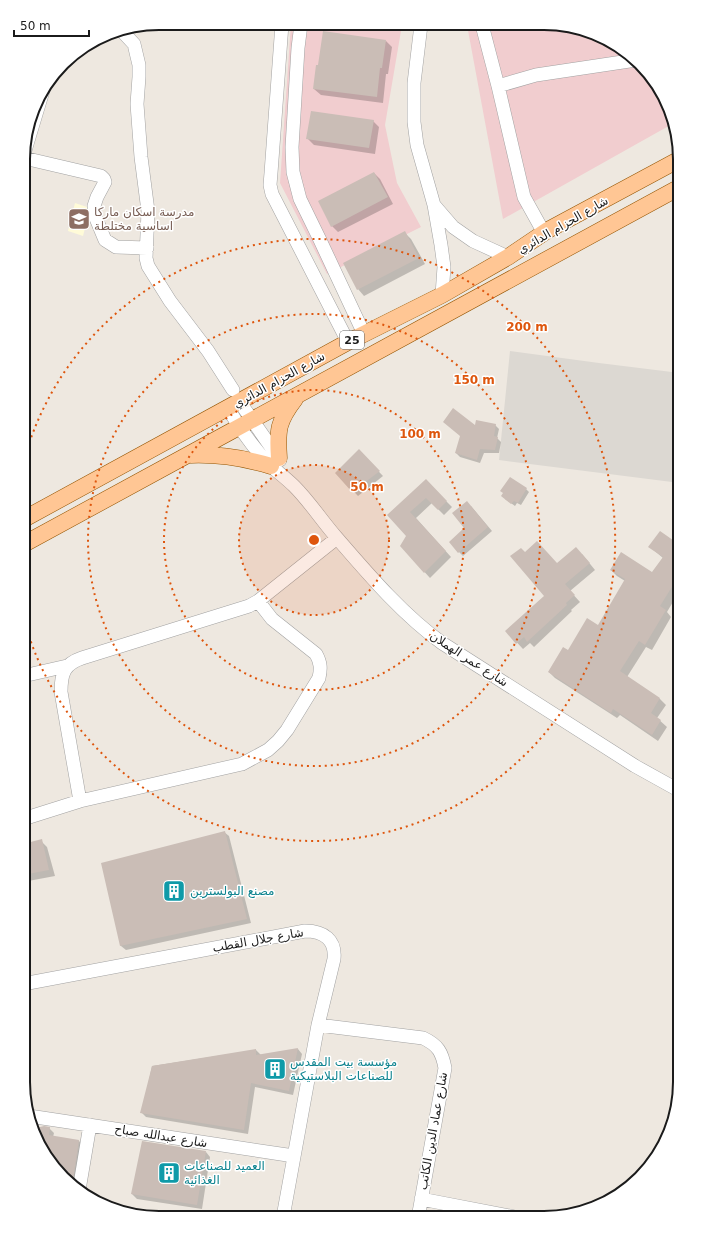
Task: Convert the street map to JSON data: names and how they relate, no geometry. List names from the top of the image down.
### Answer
{
  "streets": {
    "main road": ["شارع الحزام الدائري", "25"],
    "street": [
      "شارع عمر الهملان",
      "شارع جلال القطب",
      "شارع عماد الدين الكاتب",
      "شارع عبدالله صباح"
    ]
  },
  "crossings": [
    ["شارع الحزام الدائري", "شارع عمر الهملان"],
    ["شارع جلال القطب", "شارع عماد الدين الكاتب"],
    ["شارع جلال القطب", "شارع عبدالله صباح"]
  ],
  "places": {
    "school or university": ["مدرسة اسكان ماركا اساسية مختلطة"],
    "building": ["مصنع البولسترين", "مؤسسة بيت المقدس للصناعات البلاستيكية", "العميد للصناعات الغذائية"]
  },
  "scale_bar": "50 m",
  "rings": [
    "200 m",
    "150 m",
    "100 m",
    "50 m"
  ]
}
